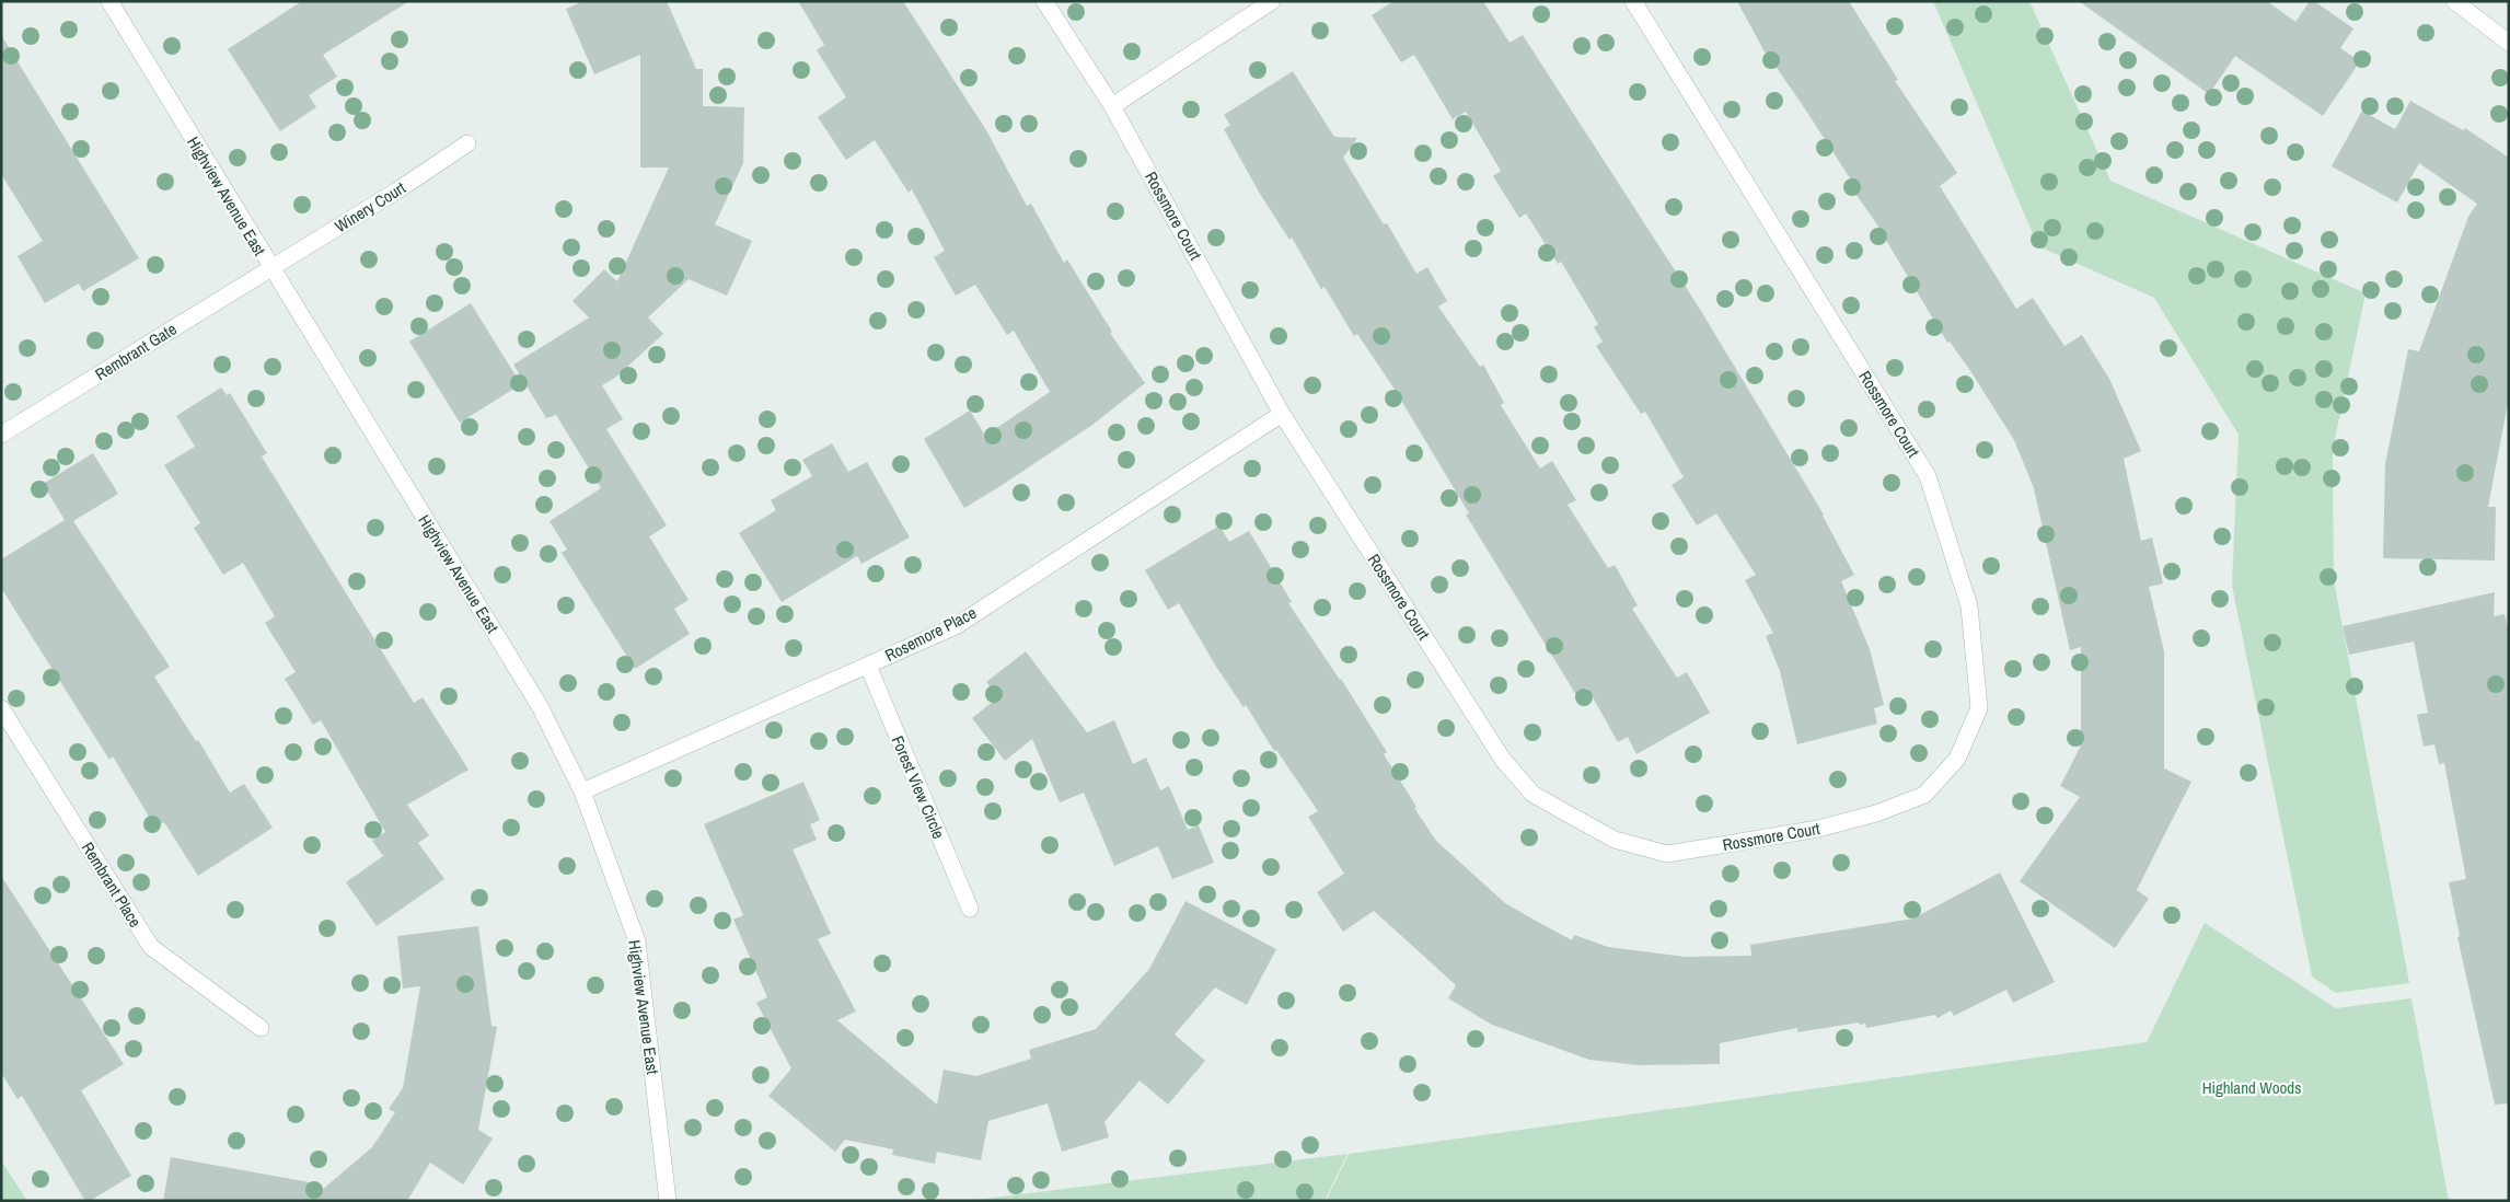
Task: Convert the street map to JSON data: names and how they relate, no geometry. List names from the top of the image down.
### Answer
{
  "streets": {
    "street": [
      "Highview Avenue East",
      "Winery Court",
      "Rossmore Court",
      "Rembrant Gate",
      "Rosemore Place",
      "Forest View Circle",
      "Rembrant Place"
    ]
  },
  "crossings": [
    ["Highview Avenue East", "Winery Court"],
    ["Highview Avenue East", "Rembrant Gate"],
    ["Highview Avenue East", "Rosemore Place"],
    ["Winery Court", "Rembrant Gate"],
    ["Rossmore Court", "Rosemore Place"],
    ["Rosemore Place", "Forest View Circle"]
  ],
  "parks": ["Highland Woods"]
}
